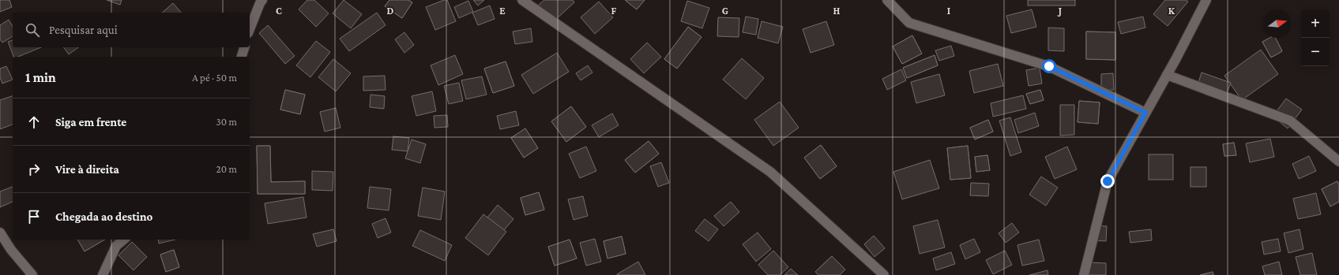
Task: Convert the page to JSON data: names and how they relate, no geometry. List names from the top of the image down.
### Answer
{
  "north": "right",
  "page": {
    "map_buttons": ["+", "−"],
    "search": "Pesquisar aqui",
    "heading": ["1 min", "A pé · 50 m"],
    "list": [
      ["Siga em frente", "30 m"],
      ["Vire à direita", "20 m"],
      "Chegada ao destino"
    ]
  },
  "grid": {
    "columns": [
      "C",
      "D",
      "E",
      "F",
      "G",
      "H",
      "I",
      "J",
      "K"
    ]
  }
}
